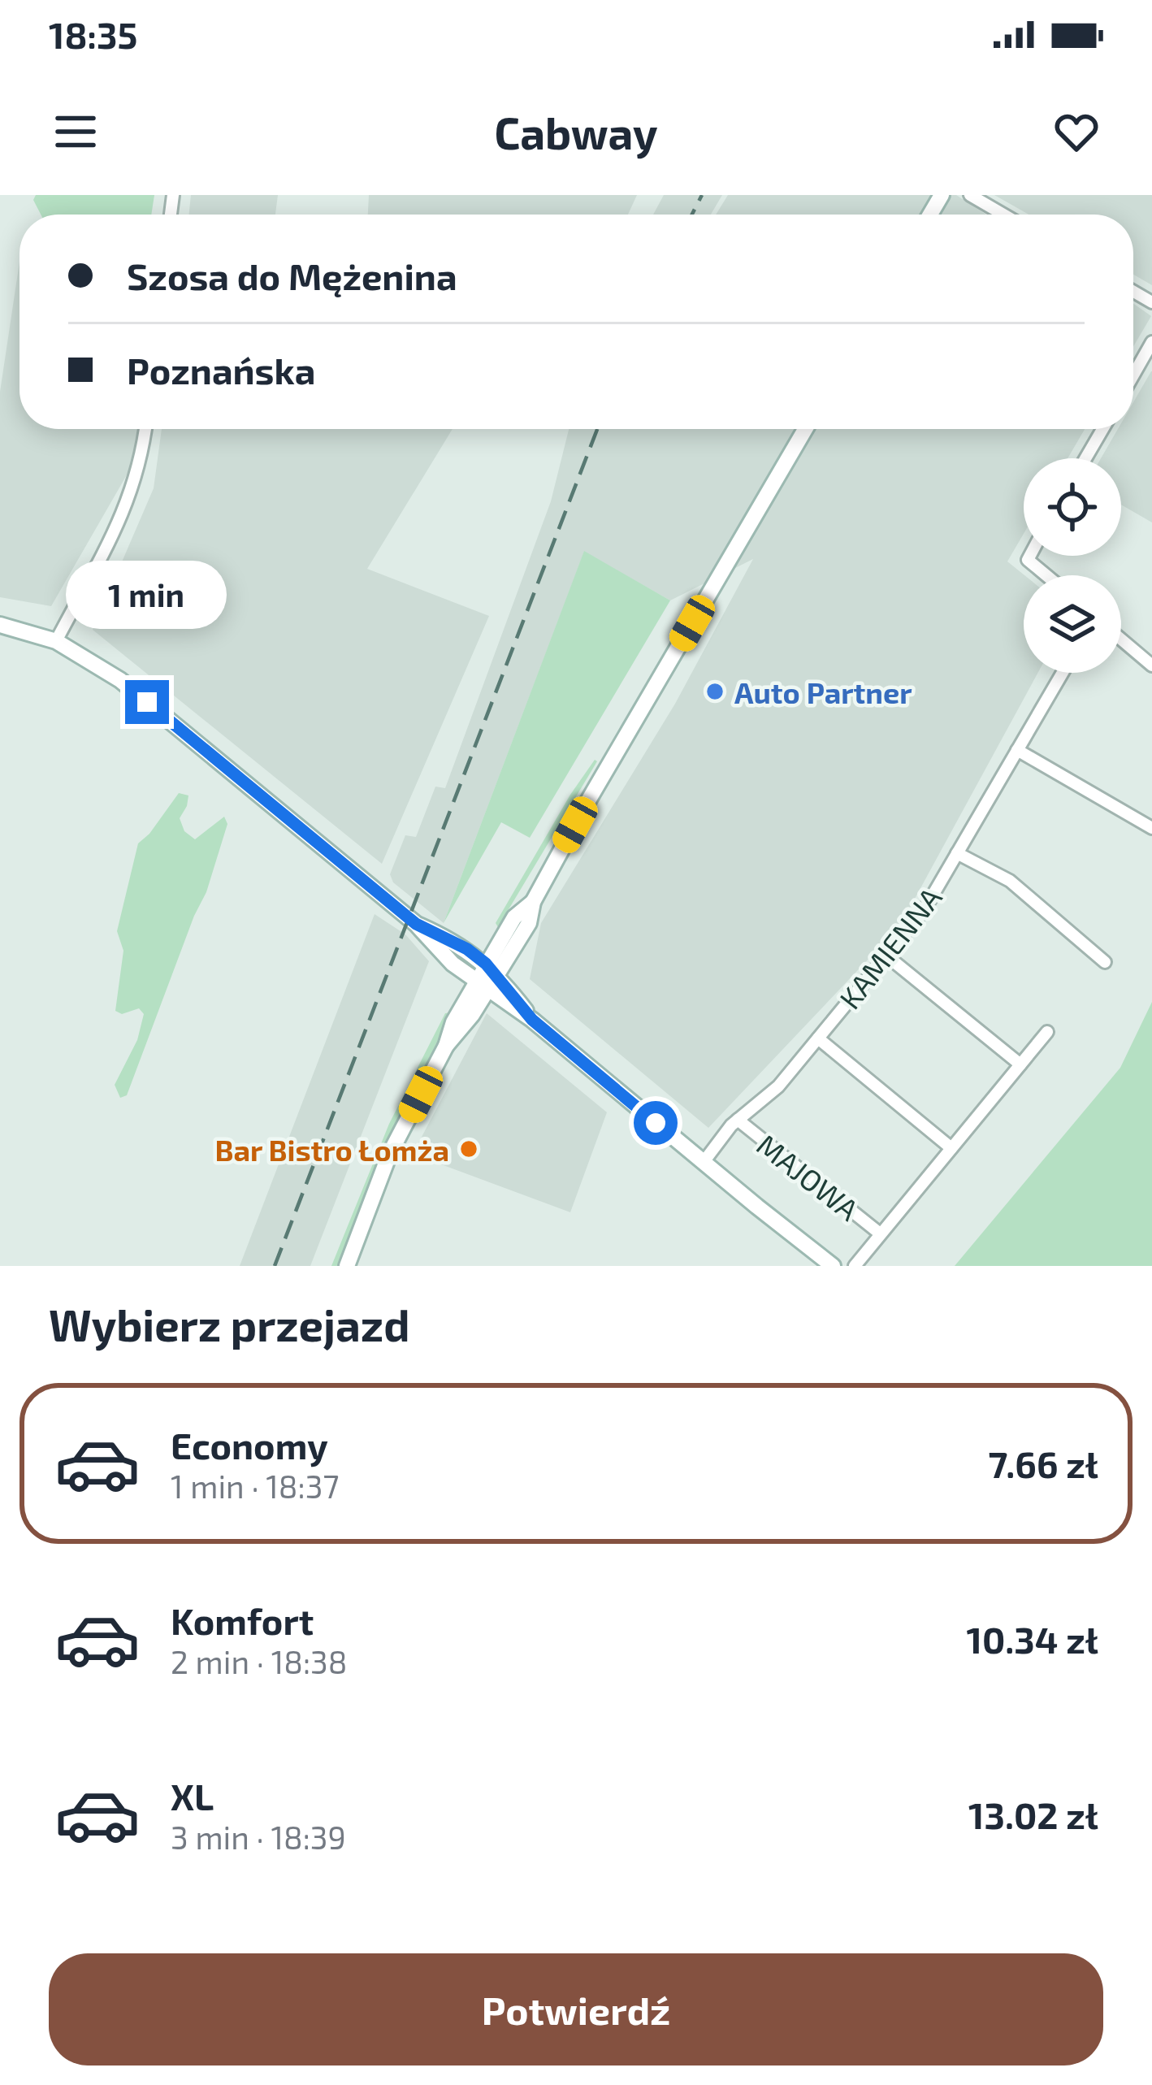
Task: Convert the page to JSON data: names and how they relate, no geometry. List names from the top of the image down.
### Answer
{
  "streets": {
    "street": ["KAMIENNA", "MAJOWA"]
  },
  "crossings": [
    ["KAMIENNA", "MAJOWA"]
  ],
  "places": ["Auto Partner", "Bar Bistro Łomża"],
  "page": {
    "status": "18:35",
    "header": "Cabway",
    "banner": ["Szosa do Mężenina", "Poznańska"],
    "bubble": "1 min",
    "heading": "Wybierz przejazd",
    "list": [
      {
        "name": "Economy",
        "note": "1 min · 18:37",
        "value": "7.66 zł"
      },
      {
        "name": "Komfort",
        "note": "2 min · 18:38",
        "value": "10.34 zł"
      },
      {
        "name": "XL",
        "note": "3 min · 18:39",
        "value": "13.02 zł"
      }
    ],
    "buttons": "Potwierdź"
  }
}
